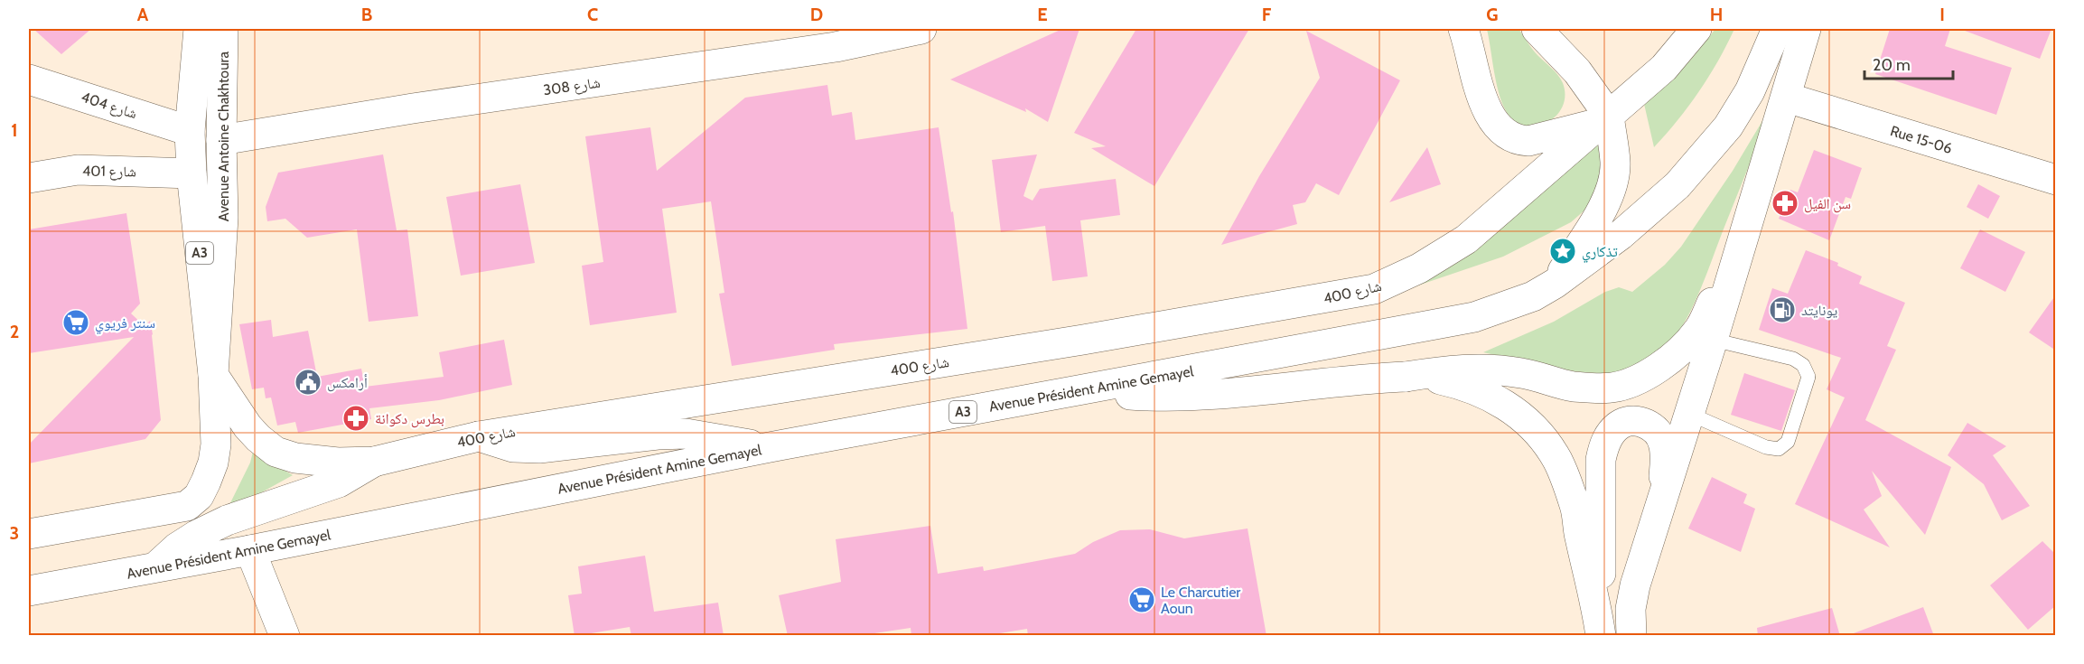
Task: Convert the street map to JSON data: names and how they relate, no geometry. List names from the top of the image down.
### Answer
{
  "streets": {
    "main road": [
      "شارع 308",
      "شارع 404",
      "Avenue Antoine Chakhtoura",
      "Rue 15-06",
      "شارع 401",
      "A3",
      "شارع 400",
      "Avenue Président Amine Gemayel"
    ]
  },
  "crossings": [
    ["شارع 308", "Avenue Antoine Chakhtoura"],
    ["شارع 404", "A3"],
    ["Avenue Antoine Chakhtoura", "A3"],
    ["Avenue Antoine Chakhtoura", "شارع 400"],
    ["شارع 401", "A3"],
    ["A3", "شارع 400"]
  ],
  "places": {
    "pharmacy": ["سن الفيل", "بطرس دكوانة"],
    "place": ["تذكاري"],
    "fuel station": ["يونايتد"],
    "supermarket": ["سنتر فريوي", "Le Charcutier Aoun"],
    "public building": ["أرامكس"]
  },
  "scale_bar": "20 m",
  "grid": {
    "columns": [
      "A",
      "B",
      "C",
      "D",
      "E",
      "F",
      "G",
      "H",
      "I"
    ],
    "rows": ["1", "2", "3"]
  }
}
